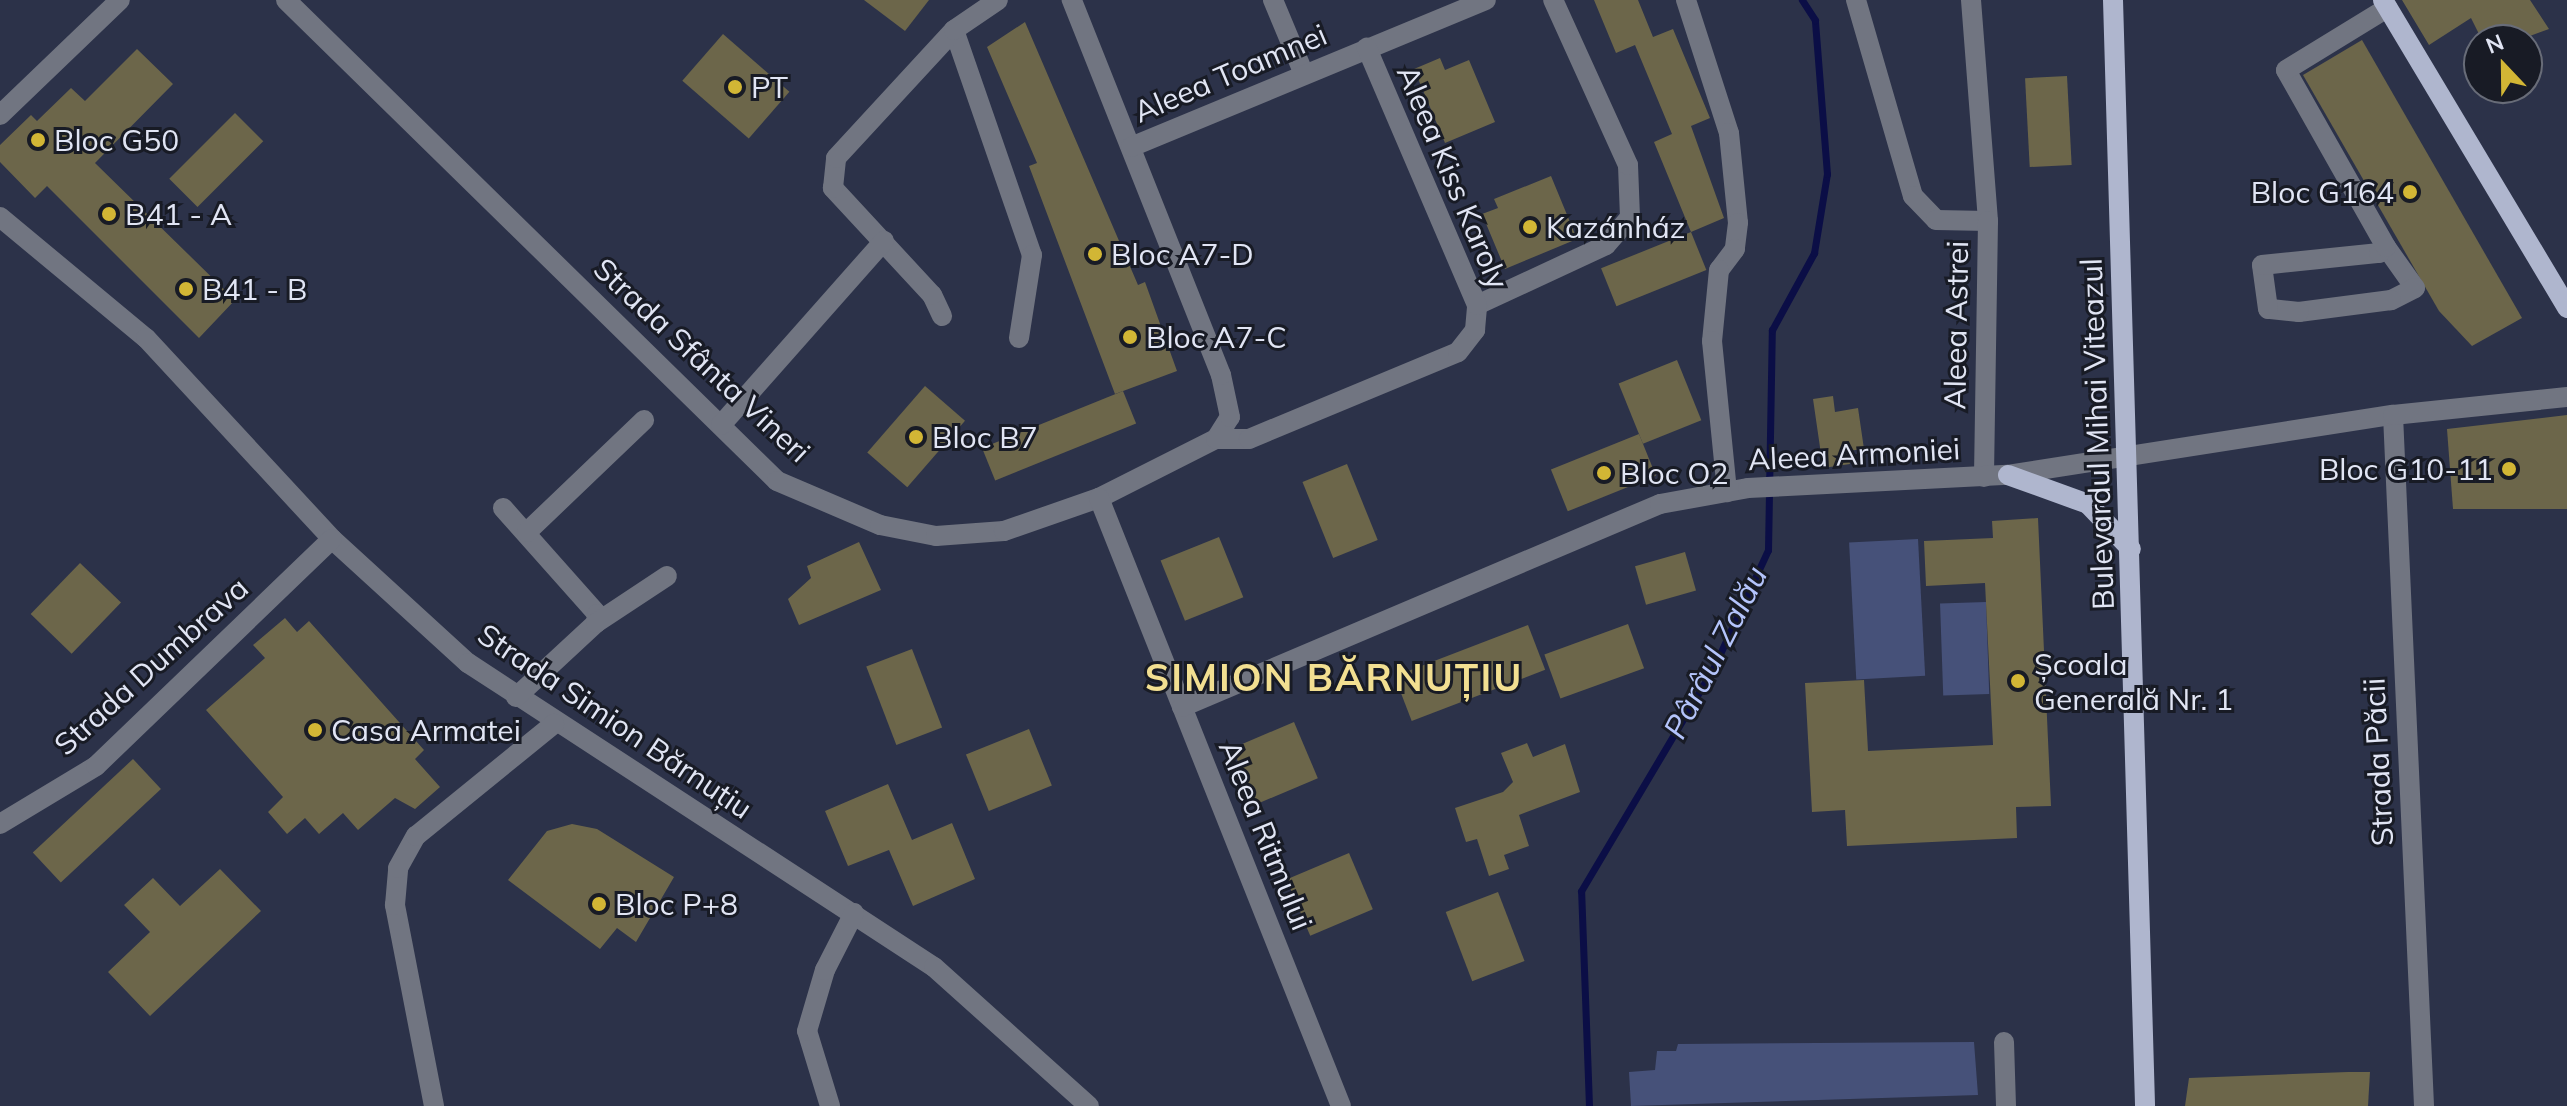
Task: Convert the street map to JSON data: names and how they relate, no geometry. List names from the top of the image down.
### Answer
{
  "streets": {
    "main road": ["Bulevardul Mihai Viteazul"],
    "street": [
      "Aleea Toamnei",
      "Aleea Kiss Karoly",
      "Aleea Astrei",
      "Strada Sfânta Vineri",
      "Aleea Armoniei",
      "Strada Dumbrava",
      "Strada Simion Bărnuțiu",
      "Strada Păcii",
      "Aleea Ritmului"
    ]
  },
  "crossings": [
    ["Aleea Toamnei", "Aleea Kiss Karoly"],
    ["Aleea Kiss Karoly", "Strada Sfânta Vineri"],
    ["Aleea Astrei", "Aleea Armoniei"],
    ["Strada Sfânta Vineri", "Aleea Ritmului"],
    ["Bulevardul Mihai Viteazul", "Aleea Armoniei"],
    ["Aleea Armoniei", "Strada Păcii"],
    ["Aleea Armoniei", "Aleea Ritmului"],
    ["Strada Dumbrava", "Strada Simion Bărnuțiu"]
  ],
  "districts": ["SIMION BĂRNUȚIU"],
  "water": ["Pârâul Zalău"],
  "places": [
    "PT",
    "Bloc G50",
    "Bloc G164",
    "B41 - A",
    "Kazánház",
    "Bloc A7-D",
    "B41 - B",
    "Bloc A7-C",
    "Bloc B7",
    "Bloc G10-11",
    "Bloc O2",
    "Școala Generală Nr. 1",
    "Casa Armatei",
    "Bloc P+8"
  ],
  "north": "top"
}
